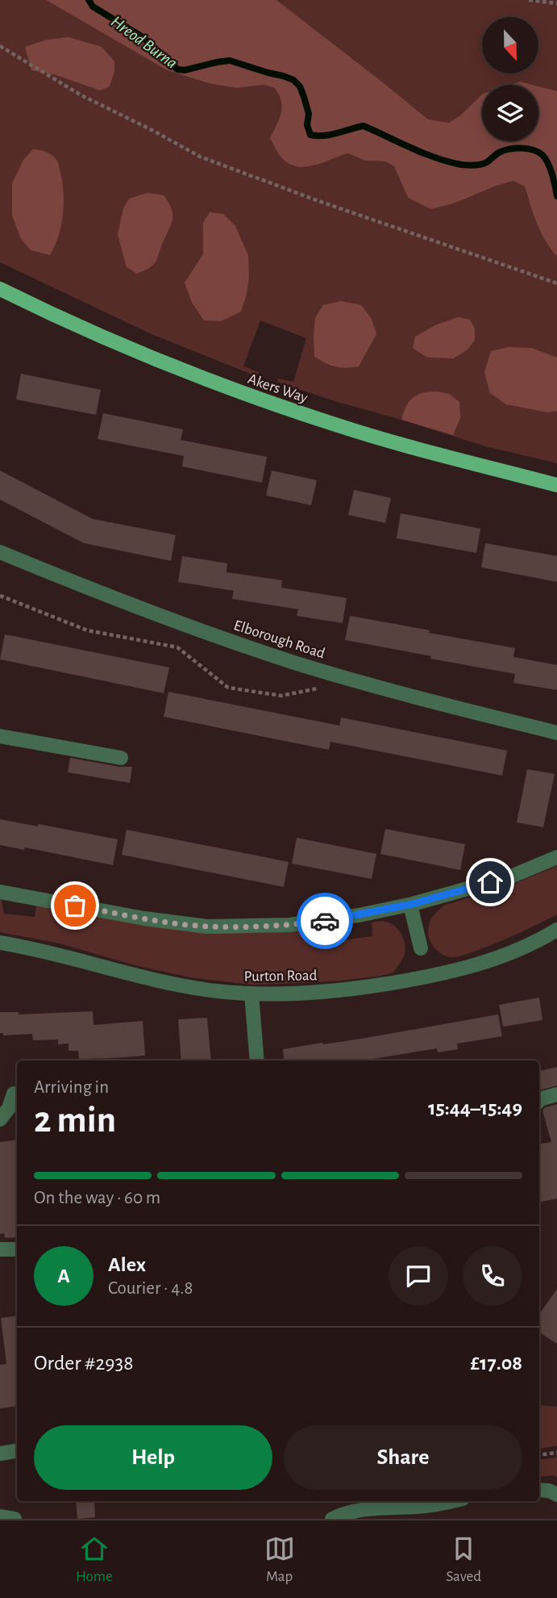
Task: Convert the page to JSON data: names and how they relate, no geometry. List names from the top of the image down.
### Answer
{
  "streets": {
    "main road": ["Akers Way"],
    "street": ["Elborough Road", "Purton Road"]
  },
  "water": ["Hreod Burna"],
  "north": "bottom",
  "page": {
    "heading": ["2 min", "Arriving in", "15:44–15:49"],
    "panel": [
      "Alex",
      "Courier · 4.8",
      "Order #2938",
      "£17.08"
    ],
    "bar": "On the way · 60 m",
    "round": "A",
    "buttons": ["Help", "Share"],
    "tabs": ["Home", "Map", "Saved"]
  }
}
